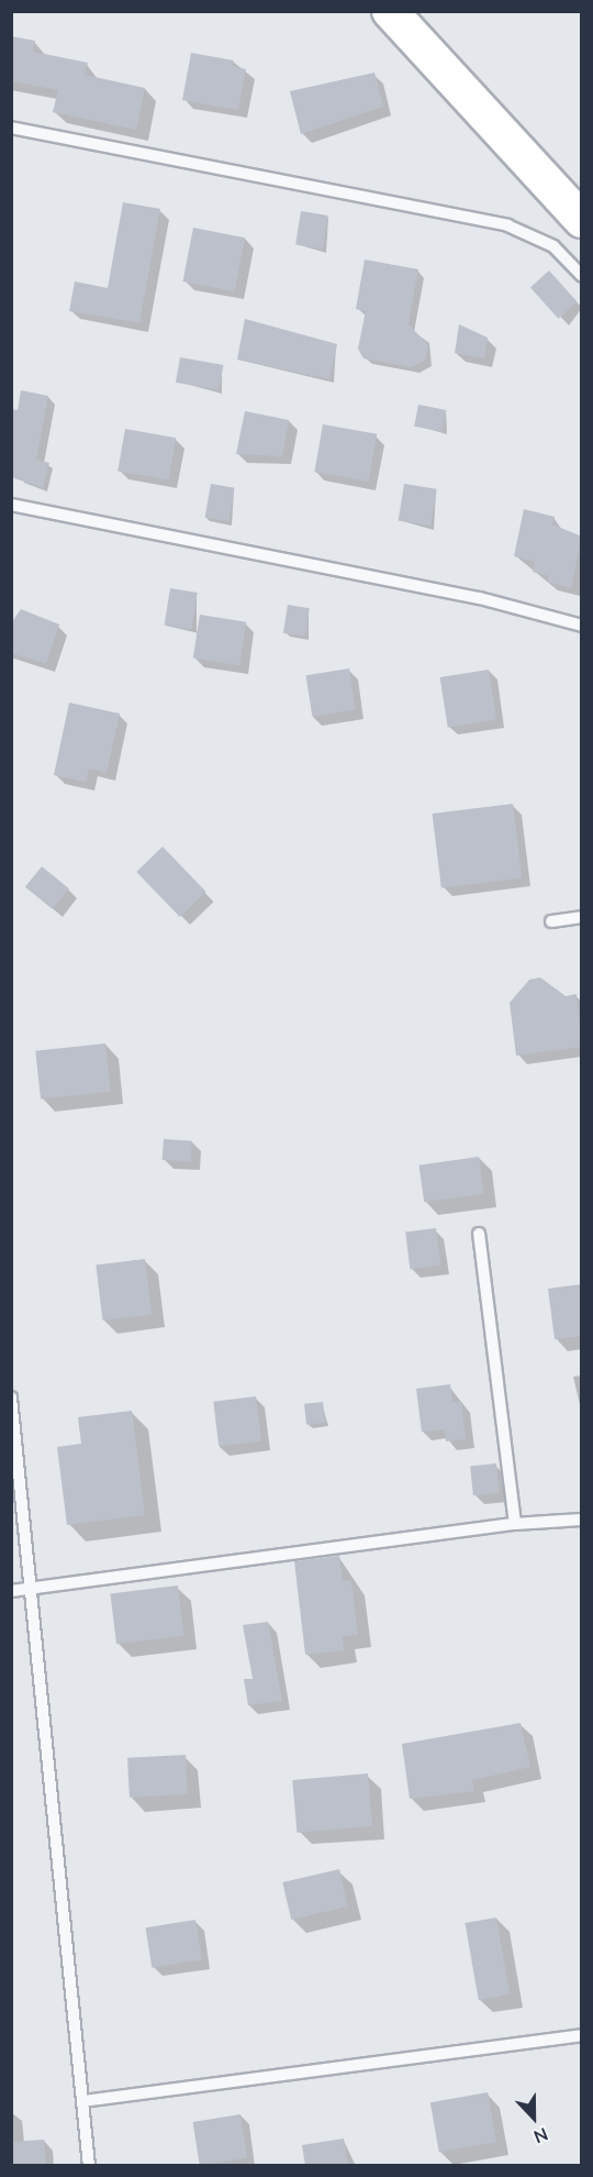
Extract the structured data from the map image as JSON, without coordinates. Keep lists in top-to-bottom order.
{
  "north": "bottom"
}
